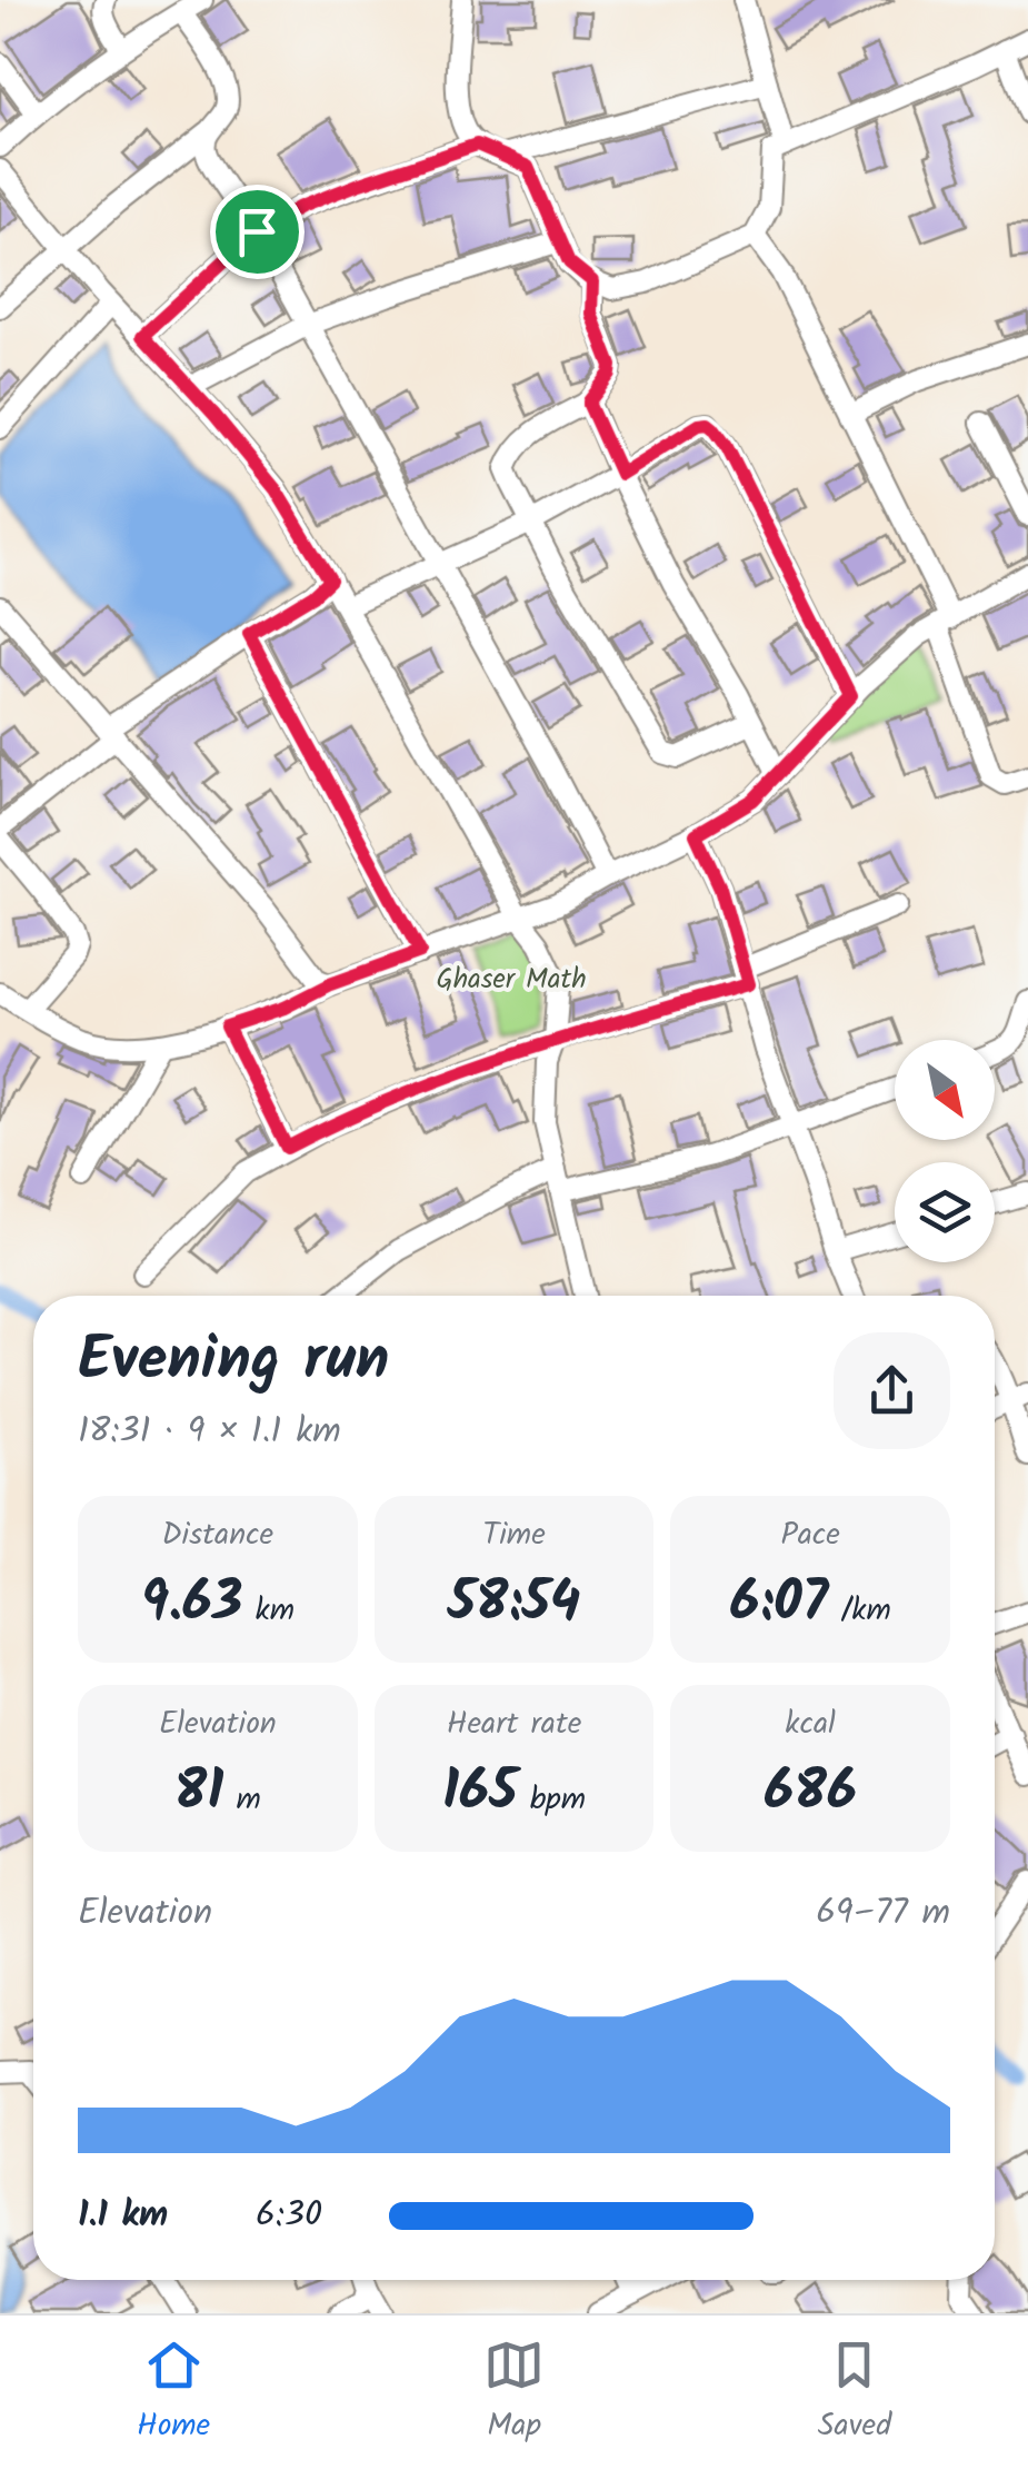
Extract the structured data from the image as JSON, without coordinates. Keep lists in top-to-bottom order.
{
  "parks": ["Ghaser Math"],
  "north": "bottom right",
  "page": {
    "heading": ["Evening run", "18:31 · 9 × 1.1 km"],
    "stats": [
      ["Distance", "9.63 km"],
      ["Time", "58:54"],
      ["Pace", "6:07 /km"],
      ["Elevation", "81 m"],
      ["Heart rate", "165 bpm"],
      ["kcal", "686"]
    ],
    "chart": ["Elevation", "69–77 m"],
    "list": [
      {
        "name": "1.1 km",
        "note": "6:30"
      }
    ],
    "tabs": ["Home", "Map", "Saved"]
  }
}
